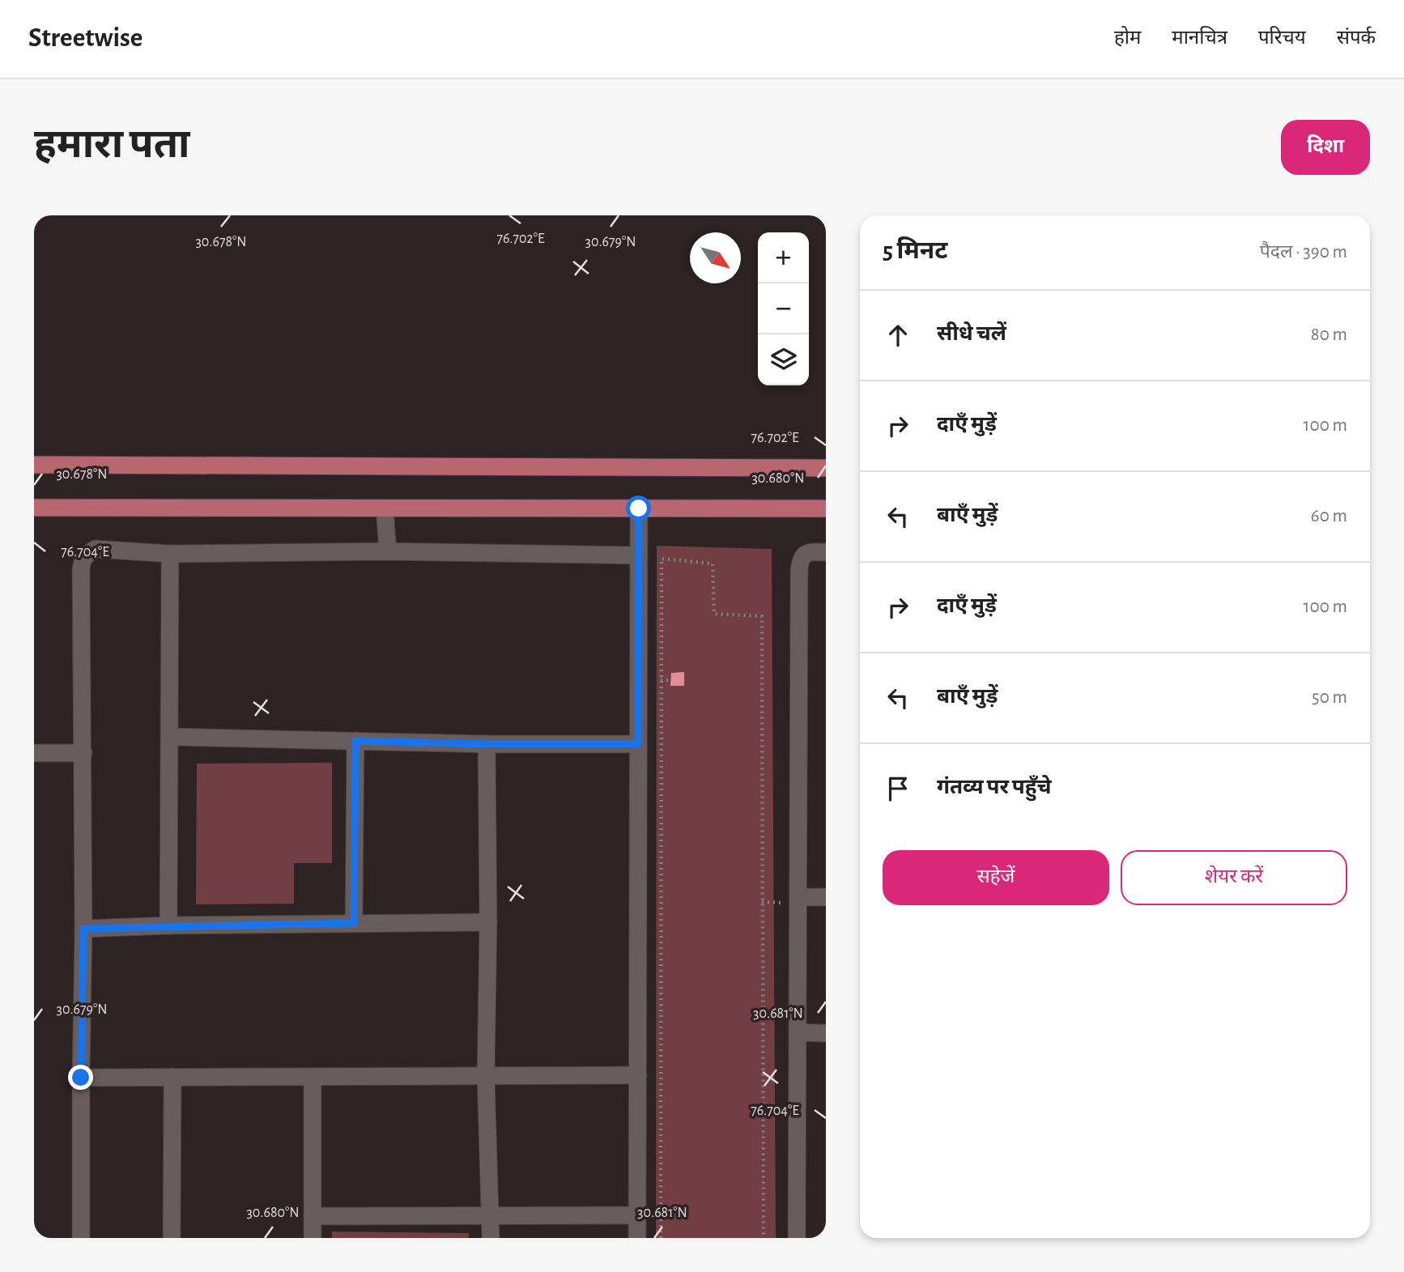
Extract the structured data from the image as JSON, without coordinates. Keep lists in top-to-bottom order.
{
  "north": "bottom right",
  "page": {
    "header": "Streetwise",
    "nav": [
      "होम",
      "मानचित्र",
      "परिचय",
      "संपर्क"
    ],
    "buttons": [
      "दिशा",
      ["सहेजें", "शेयर करें"]
    ],
    "title": "हमारा पता",
    "heading": ["5 मिनट", "पैदल · 390 m"],
    "map_buttons": ["+", "−"],
    "list": [
      ["सीधे चलें", "80 m"],
      ["दाएँ मुड़ें", "100 m"],
      ["बाएँ मुड़ें", "60 m"],
      ["दाएँ मुड़ें", "100 m"],
      ["बाएँ मुड़ें", "50 m"],
      "गंतव्य पर पहुँचे"
    ]
  },
  "coordinates": [
    "76.702°E",
    "30.678°N",
    "30.679°N",
    "30.680°N",
    "76.704°E",
    "30.681°N"
  ]
}
